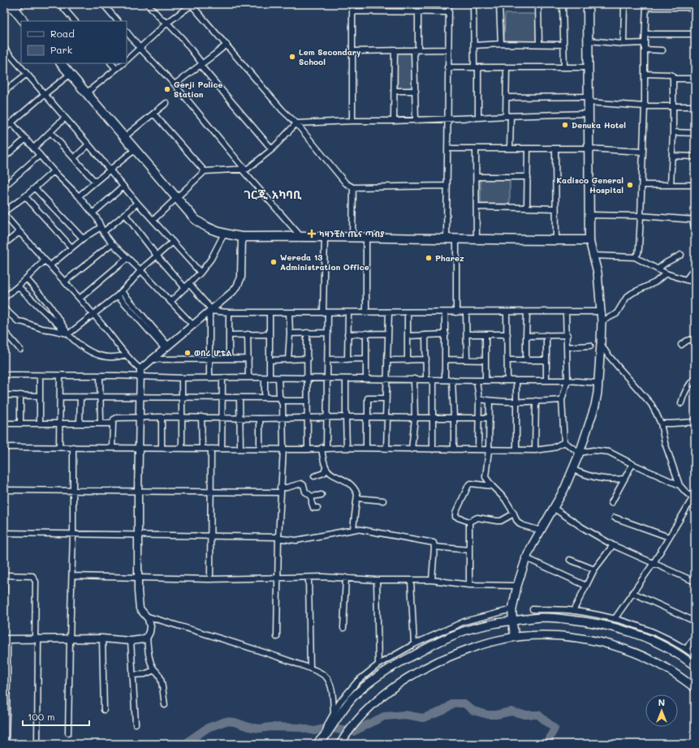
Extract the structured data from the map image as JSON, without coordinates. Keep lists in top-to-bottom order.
{
  "districts": ["ገርጂ አካባቢ"],
  "places": {
    "other": [
      "Lem Secondary School",
      "Gerji Police Station",
      "Denuka Hotel",
      "Kadisco General Hospital",
      "Pharez",
      "Wereda 13 Administration Office",
      "ወበሪ ሆቴል"
    ],
    "health": ["ካዛንቺስ ጤና ጣብያ"]
  },
  "legend": ["Road", "Park"],
  "scale_bar": "100 m",
  "north": "top"
}
